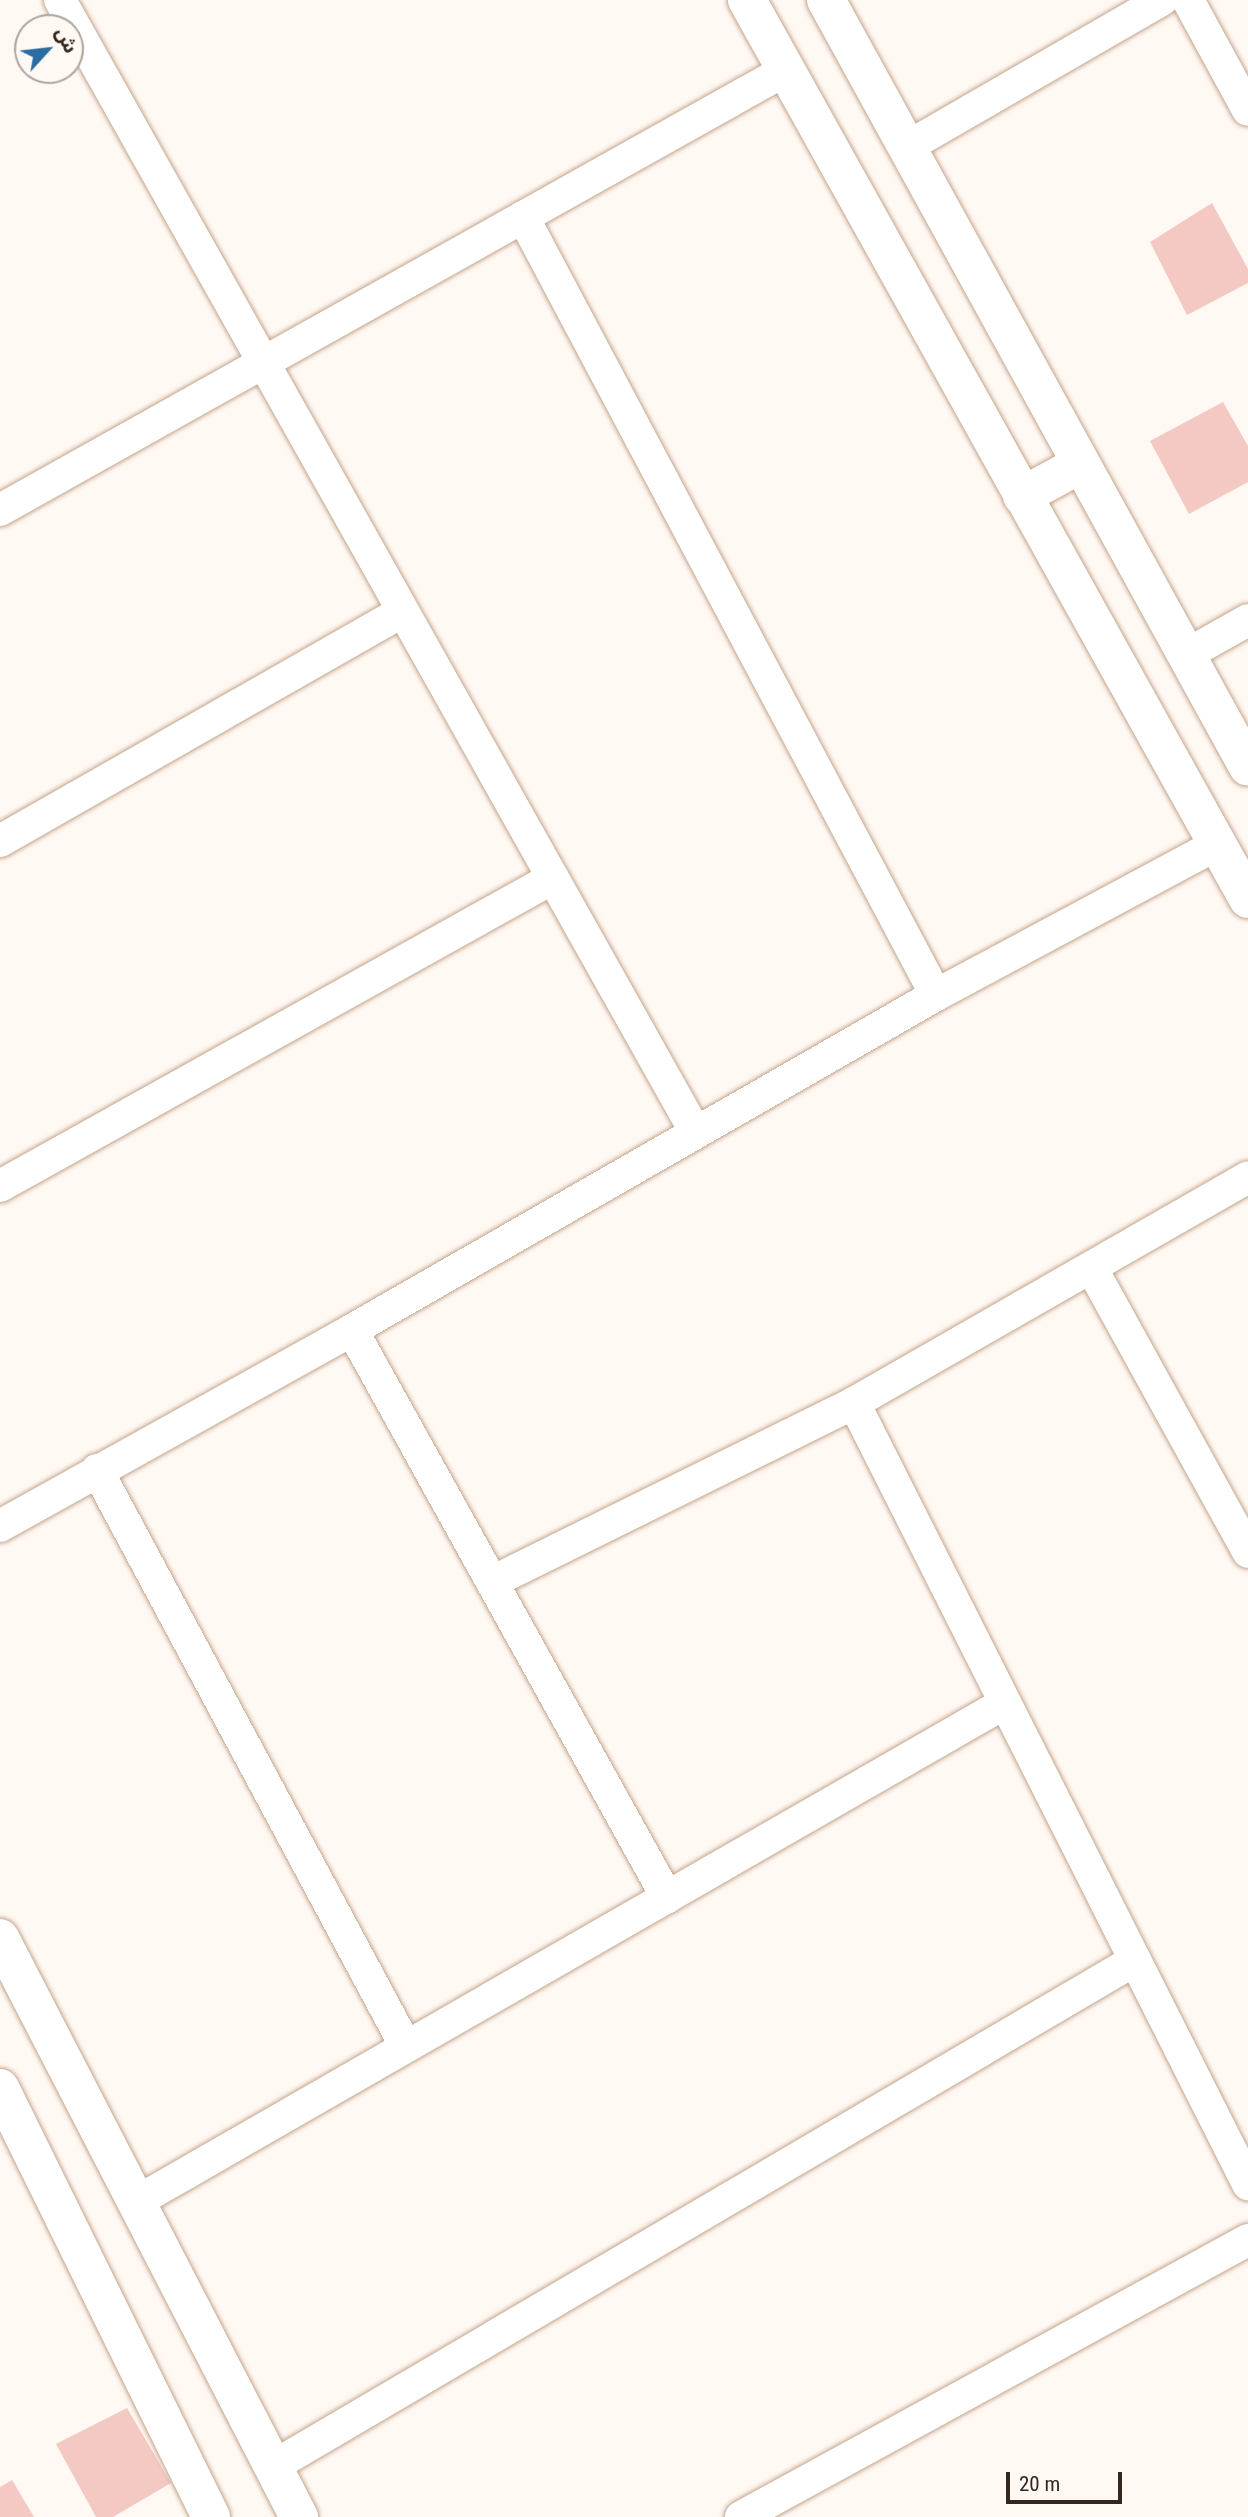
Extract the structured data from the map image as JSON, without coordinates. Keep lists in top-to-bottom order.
{
  "scale_bar": "20 m",
  "north": "top right"
}
